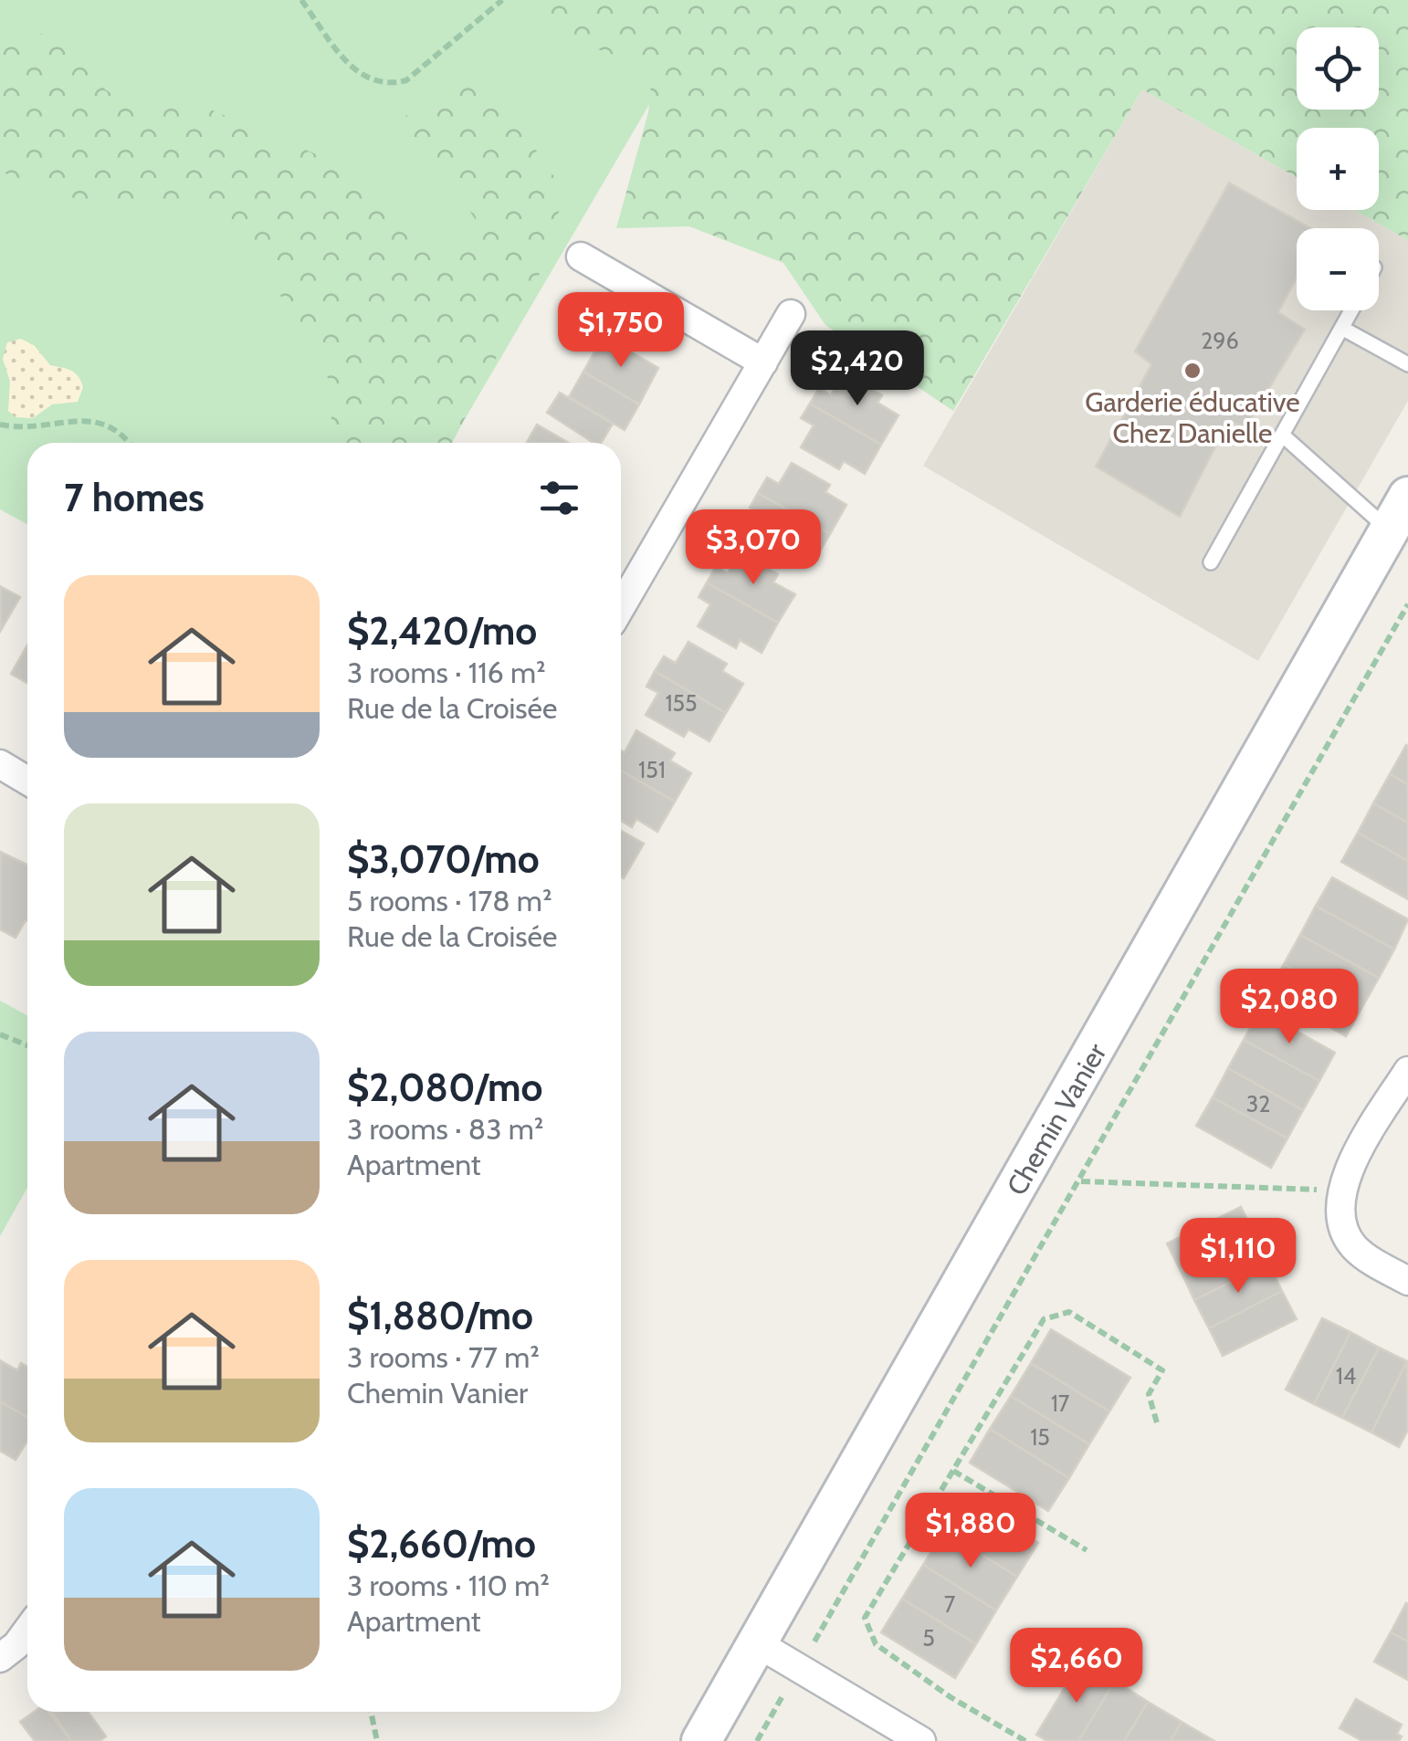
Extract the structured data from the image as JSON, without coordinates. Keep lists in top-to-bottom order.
{
  "streets": {
    "main road": ["Chemin Vanier"]
  },
  "places": ["Garderie éducative Chez Danielle"],
  "house_numbers": [
    "296",
    "155",
    "151",
    "32",
    "14",
    "17",
    "15",
    "7",
    "5"
  ],
  "page": {
    "map_buttons": ["+", "−"],
    "price": [
      "$1,750",
      "$2,420",
      "$3,070",
      "$2,080",
      "$1,110",
      "$1,880",
      "$2,660"
    ],
    "heading": "7 homes",
    "list": [
      {
        "name": "$2,420/mo",
        "note": "3 rooms · 116 m² · Rue de la Croisée"
      },
      {
        "name": "$3,070/mo",
        "note": "5 rooms · 178 m² · Rue de la Croisée"
      },
      {
        "name": "$2,080/mo",
        "note": "3 rooms · 83 m² · Apartment"
      },
      {
        "name": "$1,880/mo",
        "note": "3 rooms · 77 m² · Chemin Vanier"
      },
      {
        "name": "$2,660/mo",
        "note": "3 rooms · 110 m² · Apartment"
      }
    ]
  }
}
